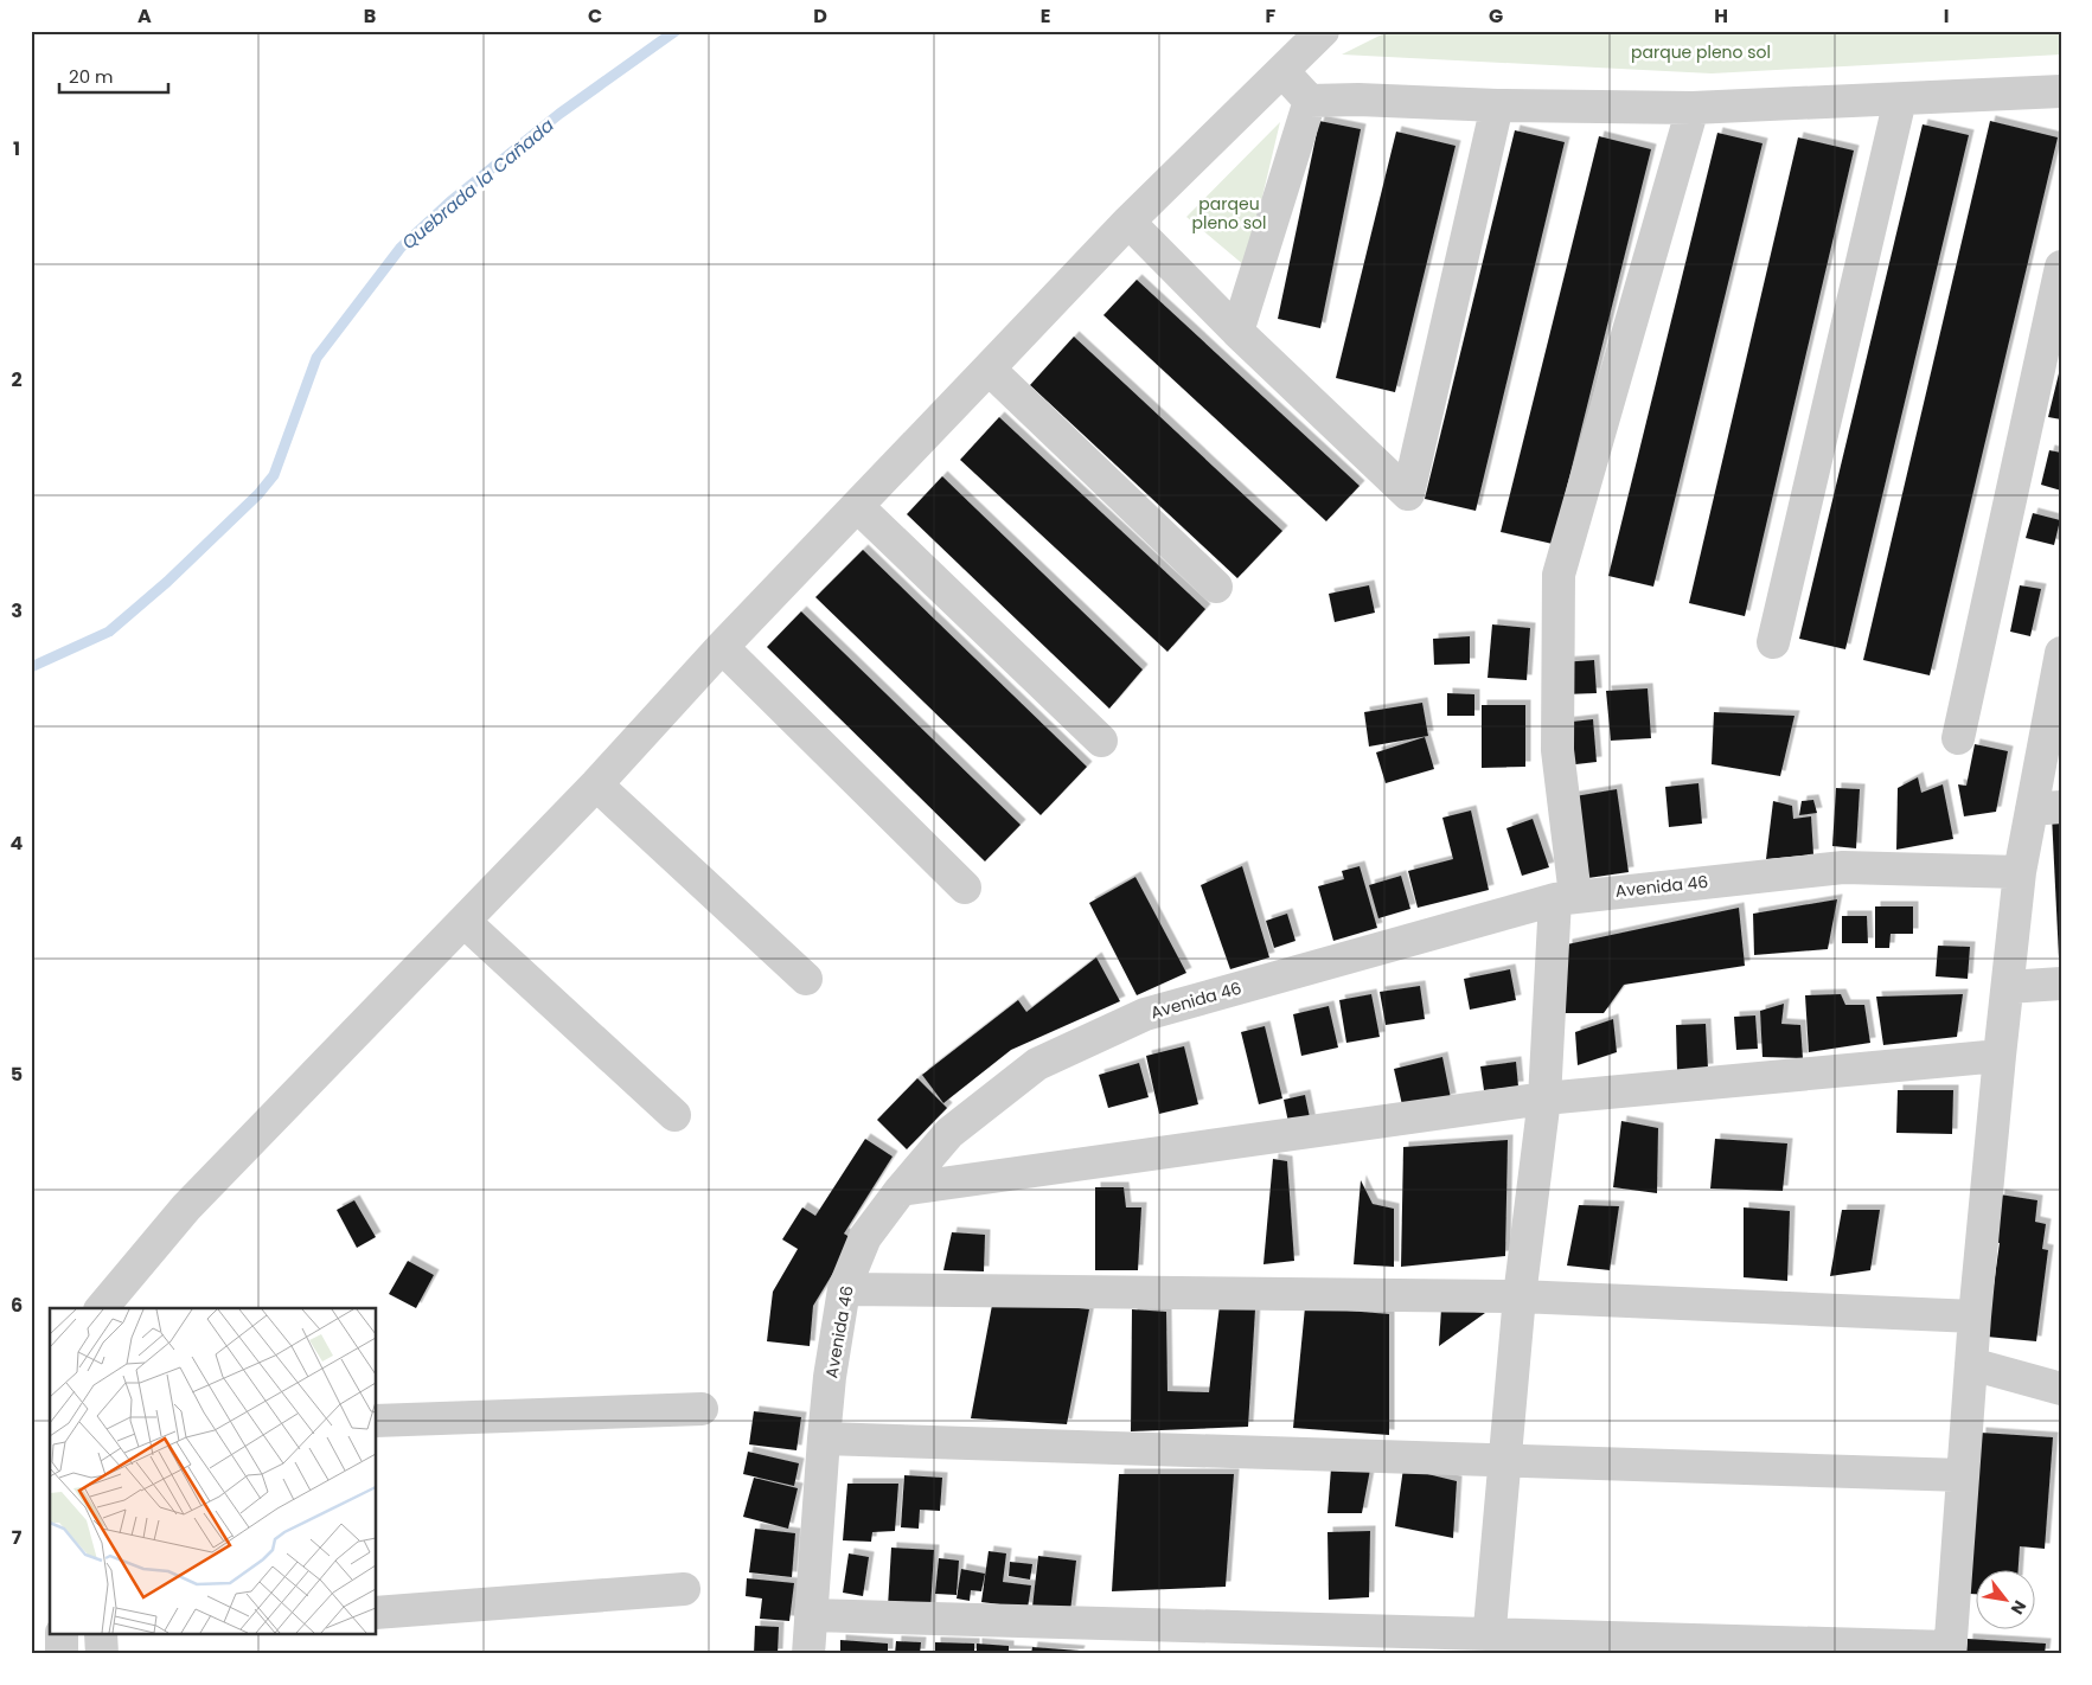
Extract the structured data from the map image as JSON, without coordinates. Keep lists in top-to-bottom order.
{
  "streets": {
    "street": ["Avenida 46"]
  },
  "water": ["Quebrada la Cañada"],
  "parks": ["parque pleno sol", "parqeu pleno sol"],
  "scale_bar": "20 m",
  "north": "bottom right",
  "grid": {
    "columns": [
      "A",
      "B",
      "C",
      "D",
      "E",
      "F",
      "G",
      "H",
      "I"
    ],
    "rows": [
      "1",
      "2",
      "3",
      "4",
      "5",
      "6",
      "7"
    ]
  }
}
